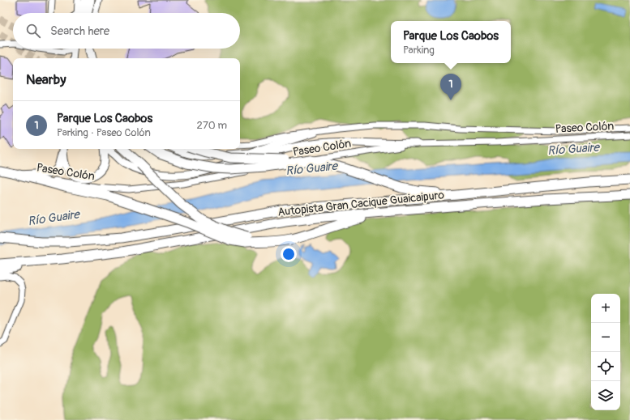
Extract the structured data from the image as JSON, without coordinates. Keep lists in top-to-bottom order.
{
  "streets": {
    "highway": ["Autopista Gran Cacique Guaicaipuro"],
    "street": ["Paseo Colón"]
  },
  "water": ["Río Guaire"],
  "page": {
    "search": "Search here",
    "popup": ["Parque Los Caobos", "Parking"],
    "heading": "Nearby",
    "pins": "1",
    "list": [
      {
        "mark": "1",
        "name": "Parque Los Caobos",
        "note": "Parking · Paseo Colón",
        "value": "270 m"
      }
    ],
    "map_buttons": ["+", "−"]
  }
}
